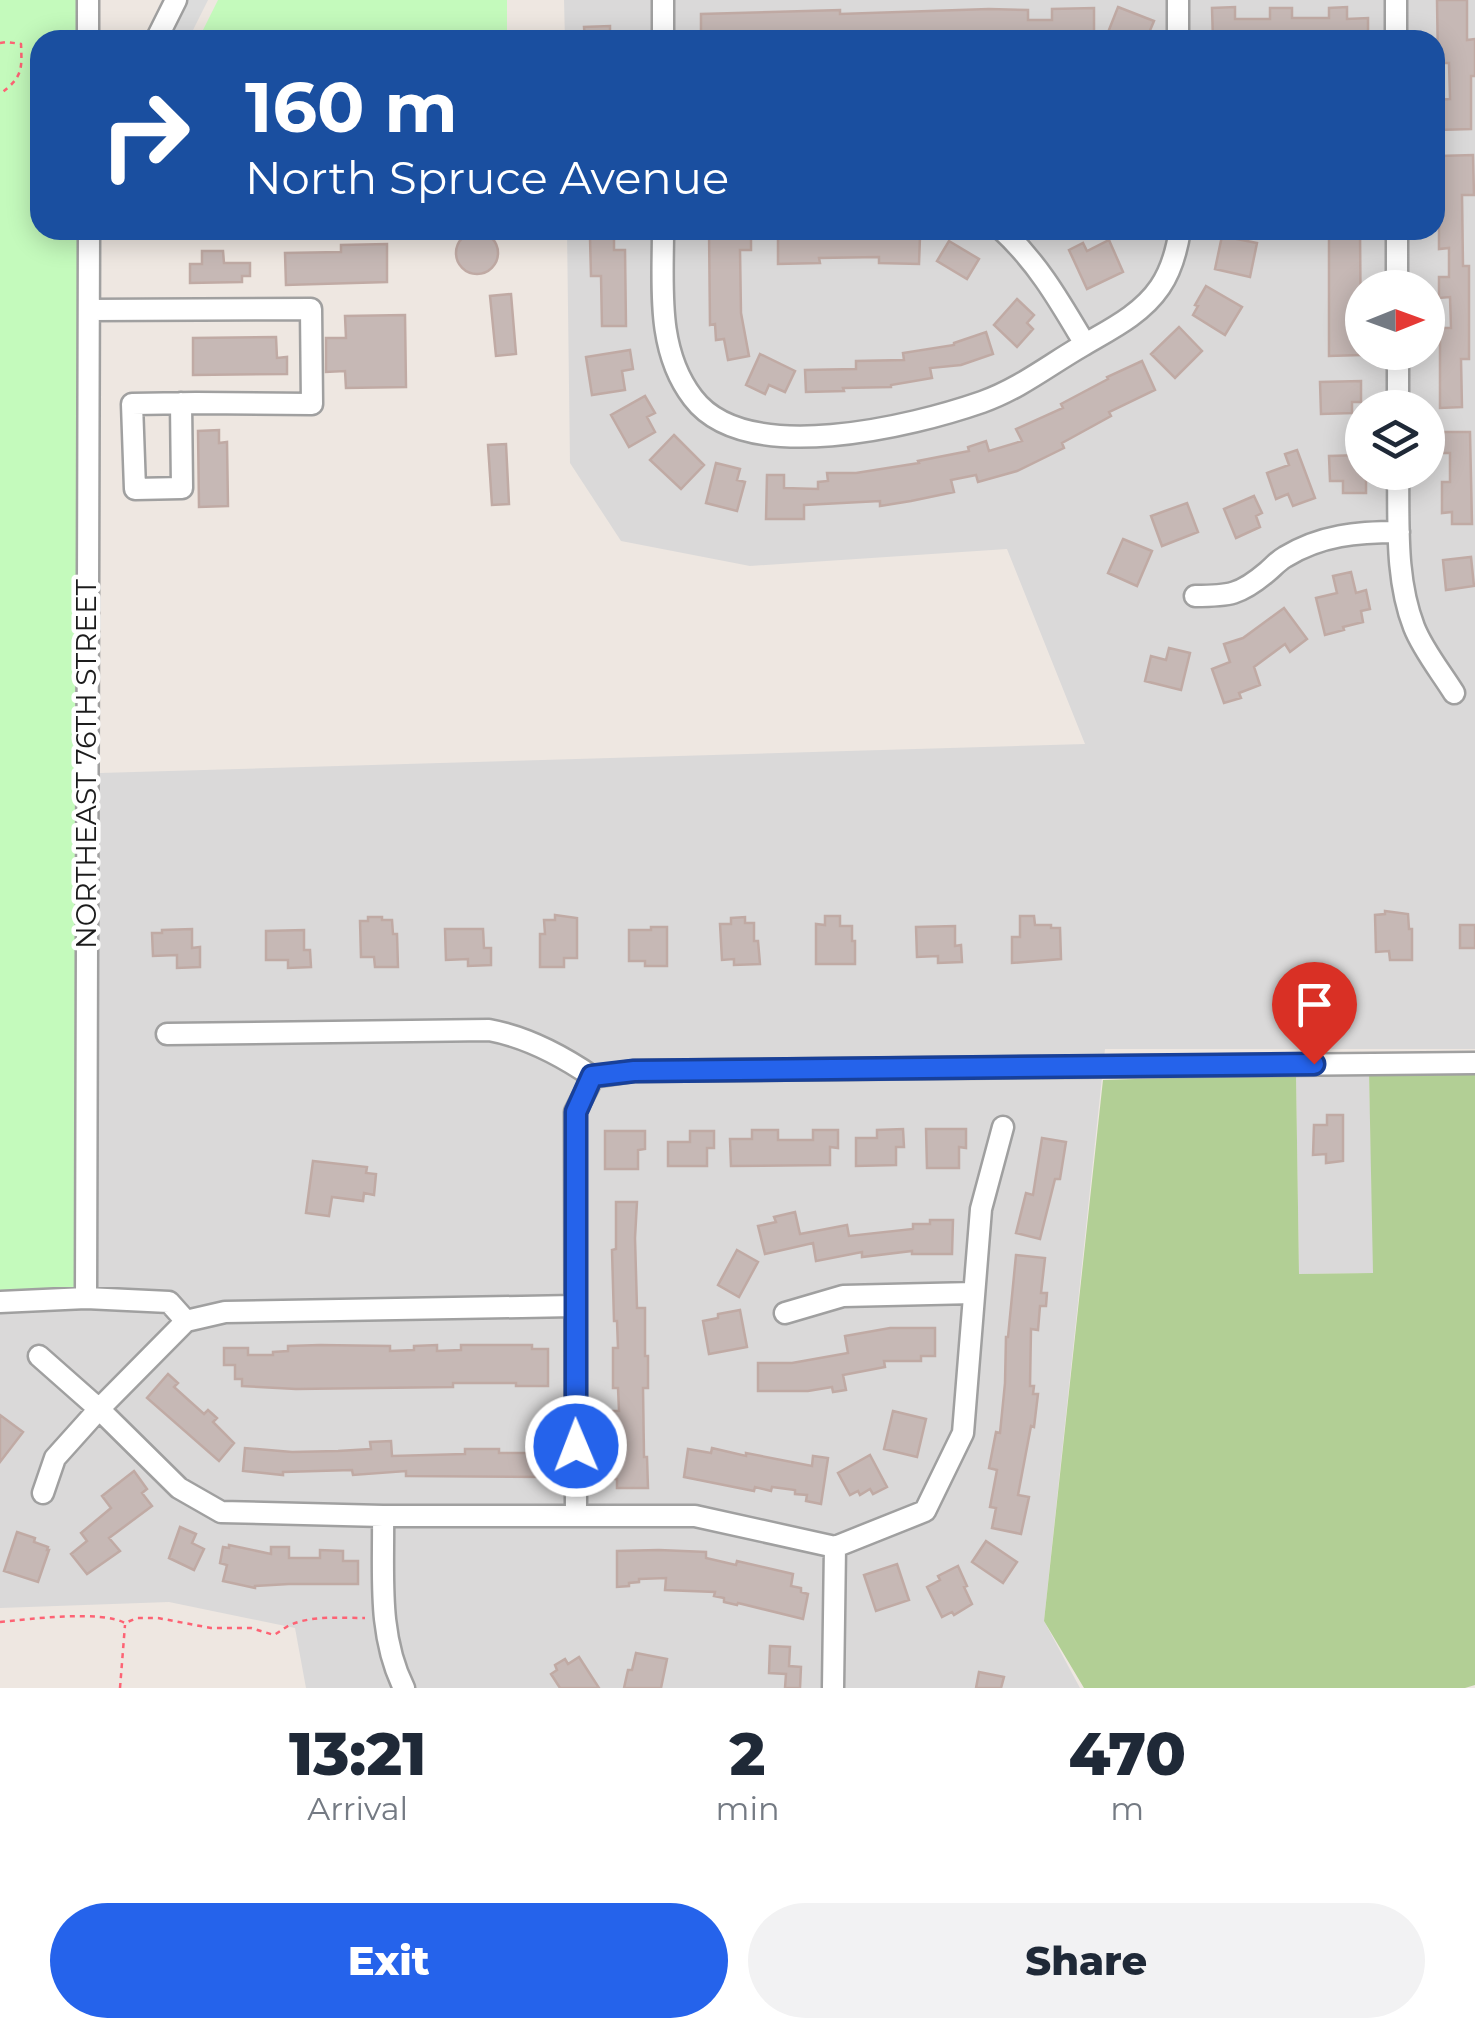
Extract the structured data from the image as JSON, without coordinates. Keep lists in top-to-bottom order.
{
  "streets": {
    "street": ["NORTHEAST 76TH STREET"]
  },
  "north": "right",
  "page": {
    "turn": ["160 m", "North Spruce Avenue"],
    "eta": [
      "13:21",
      "Arrival",
      "2",
      "min",
      "470",
      "m"
    ],
    "buttons": ["Exit", "Share"]
  }
}
